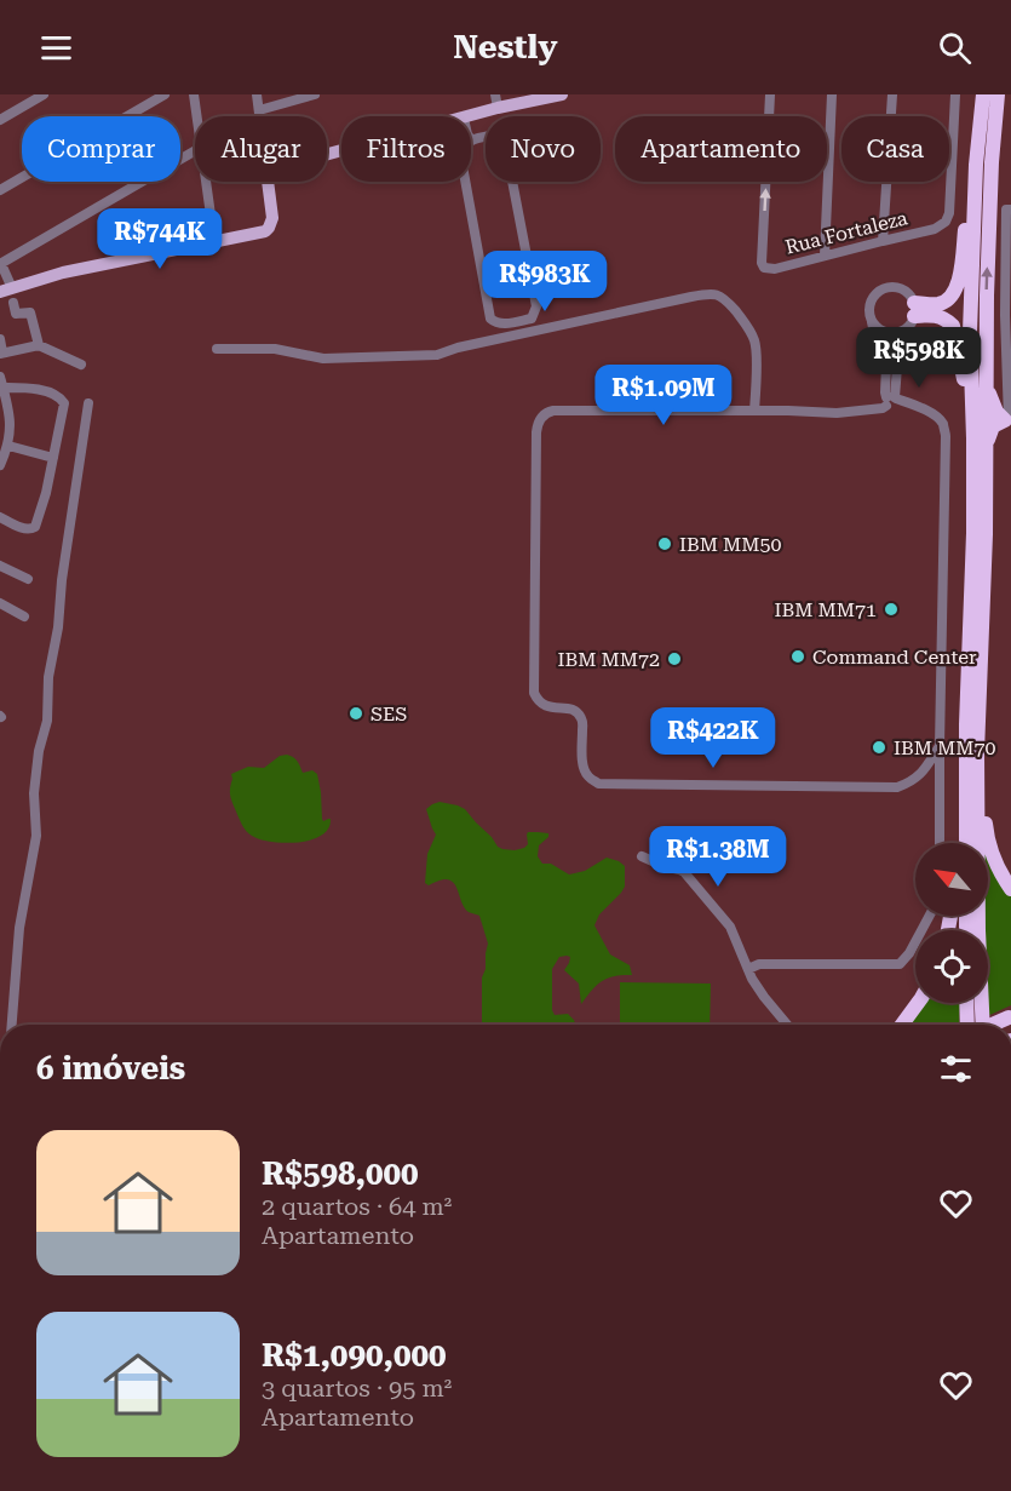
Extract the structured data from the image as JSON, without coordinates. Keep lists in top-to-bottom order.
{
  "streets": {
    "street": ["Rua Fortaleza"]
  },
  "places": [
    "IBM MM50",
    "IBM MM71",
    "Command Center",
    "IBM MM72",
    "SES",
    "IBM MM70"
  ],
  "north": "top left",
  "page": {
    "header": "Nestly",
    "chip": [
      "Comprar",
      "Alugar",
      "Filtros",
      "Novo",
      "Apartamento",
      "Casa"
    ],
    "price": [
      "R$744K",
      "R$983K",
      "R$598K",
      "R$1.09M",
      "R$422K",
      "R$1.38M"
    ],
    "heading": "6 imóveis",
    "list": [
      {
        "name": "R$598,000",
        "note": "2 quartos · 64 m² · Apartamento"
      },
      {
        "name": "R$1,090,000",
        "note": "3 quartos · 95 m² · Apartamento"
      }
    ]
  }
}
